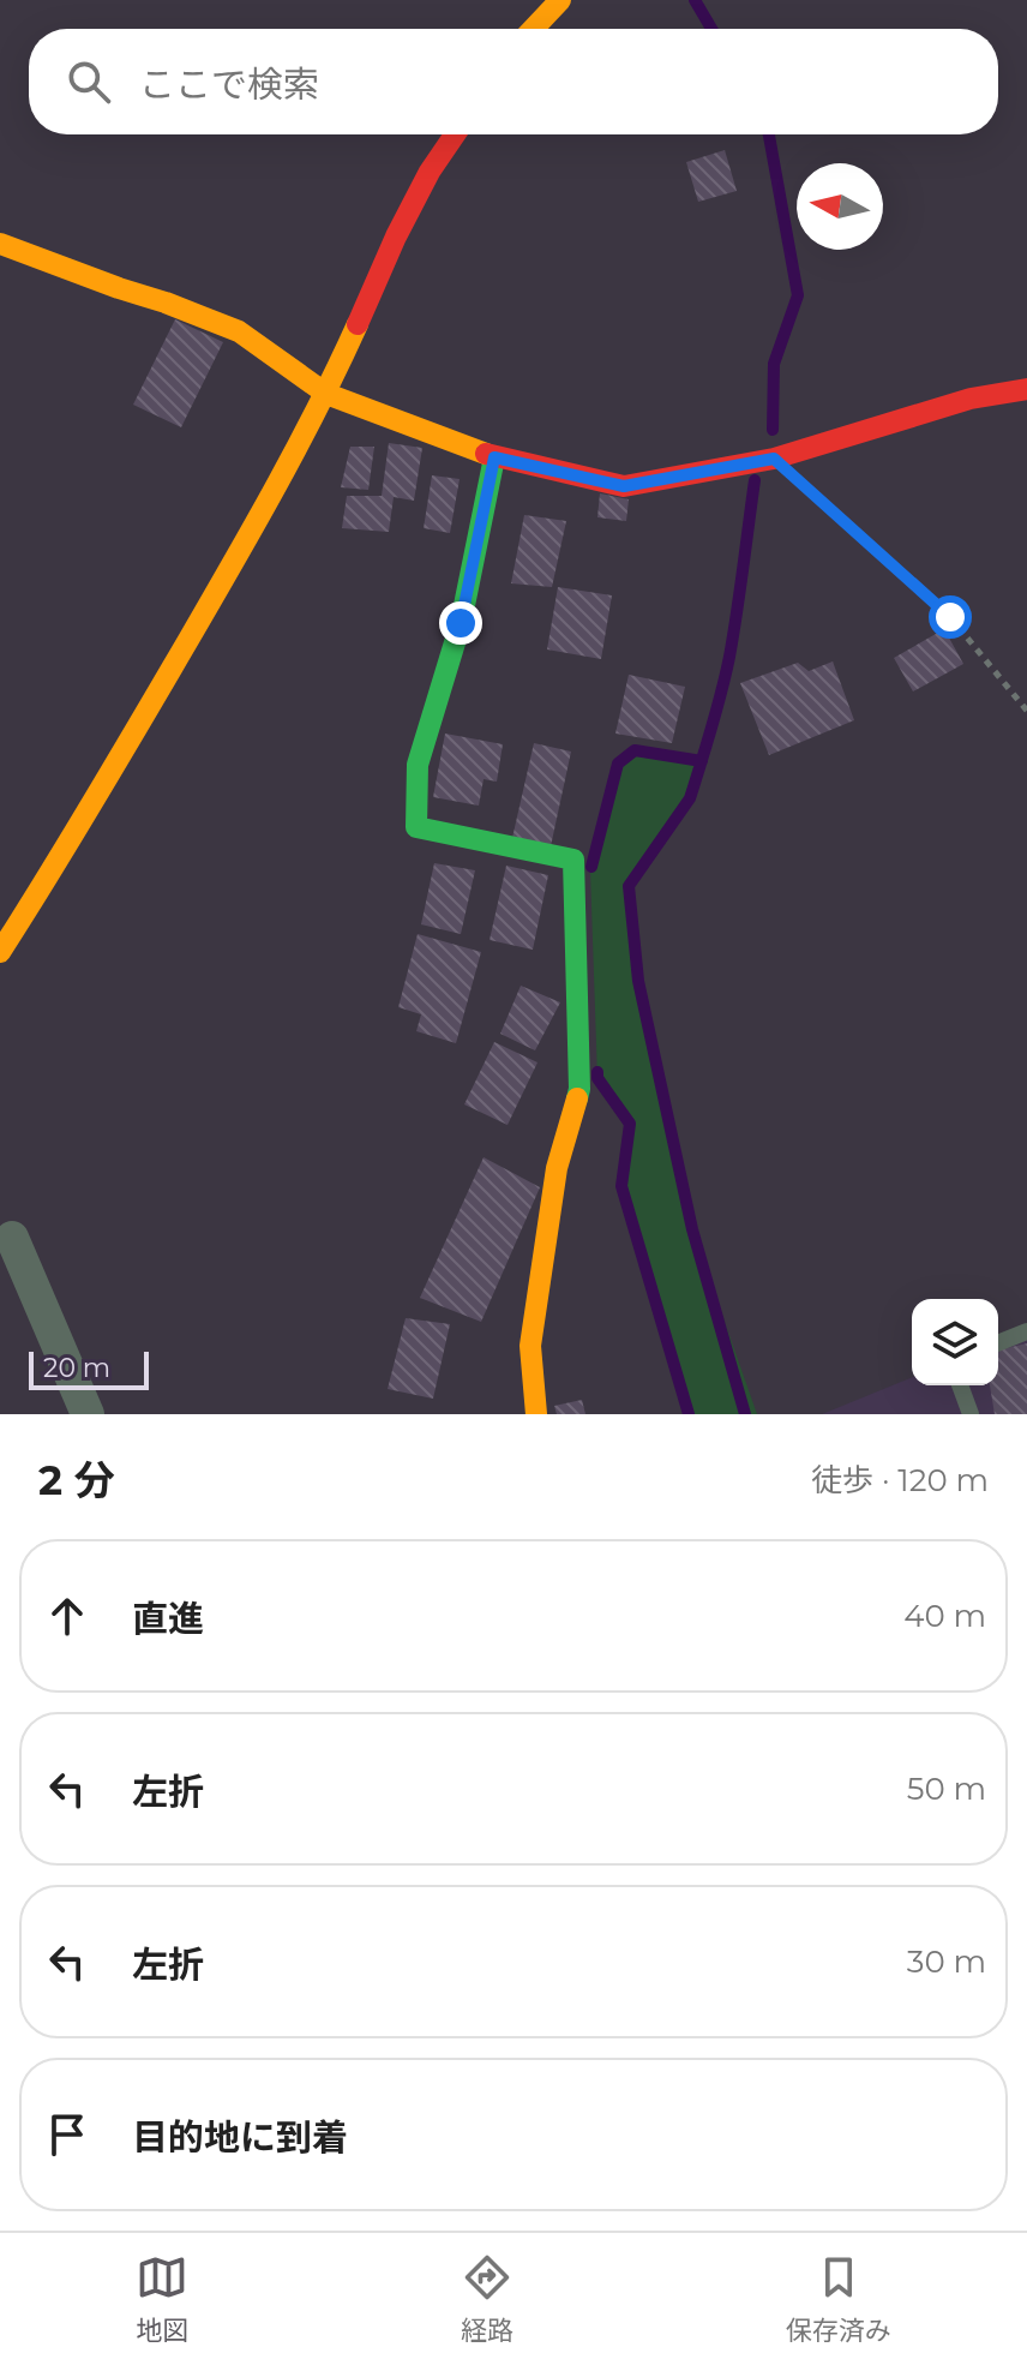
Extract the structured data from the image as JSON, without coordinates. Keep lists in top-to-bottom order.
{
  "scale_bar": "20 m",
  "north": "left",
  "page": {
    "search": "ここで検索",
    "scale": "20 m",
    "heading": ["2 分", "徒歩 · 120 m"],
    "list": [
      ["直進", "40 m"],
      ["左折", "50 m"],
      ["左折", "30 m"],
      "目的地に到着"
    ],
    "nav": ["地図", "経路", "保存済み"]
  }
}
